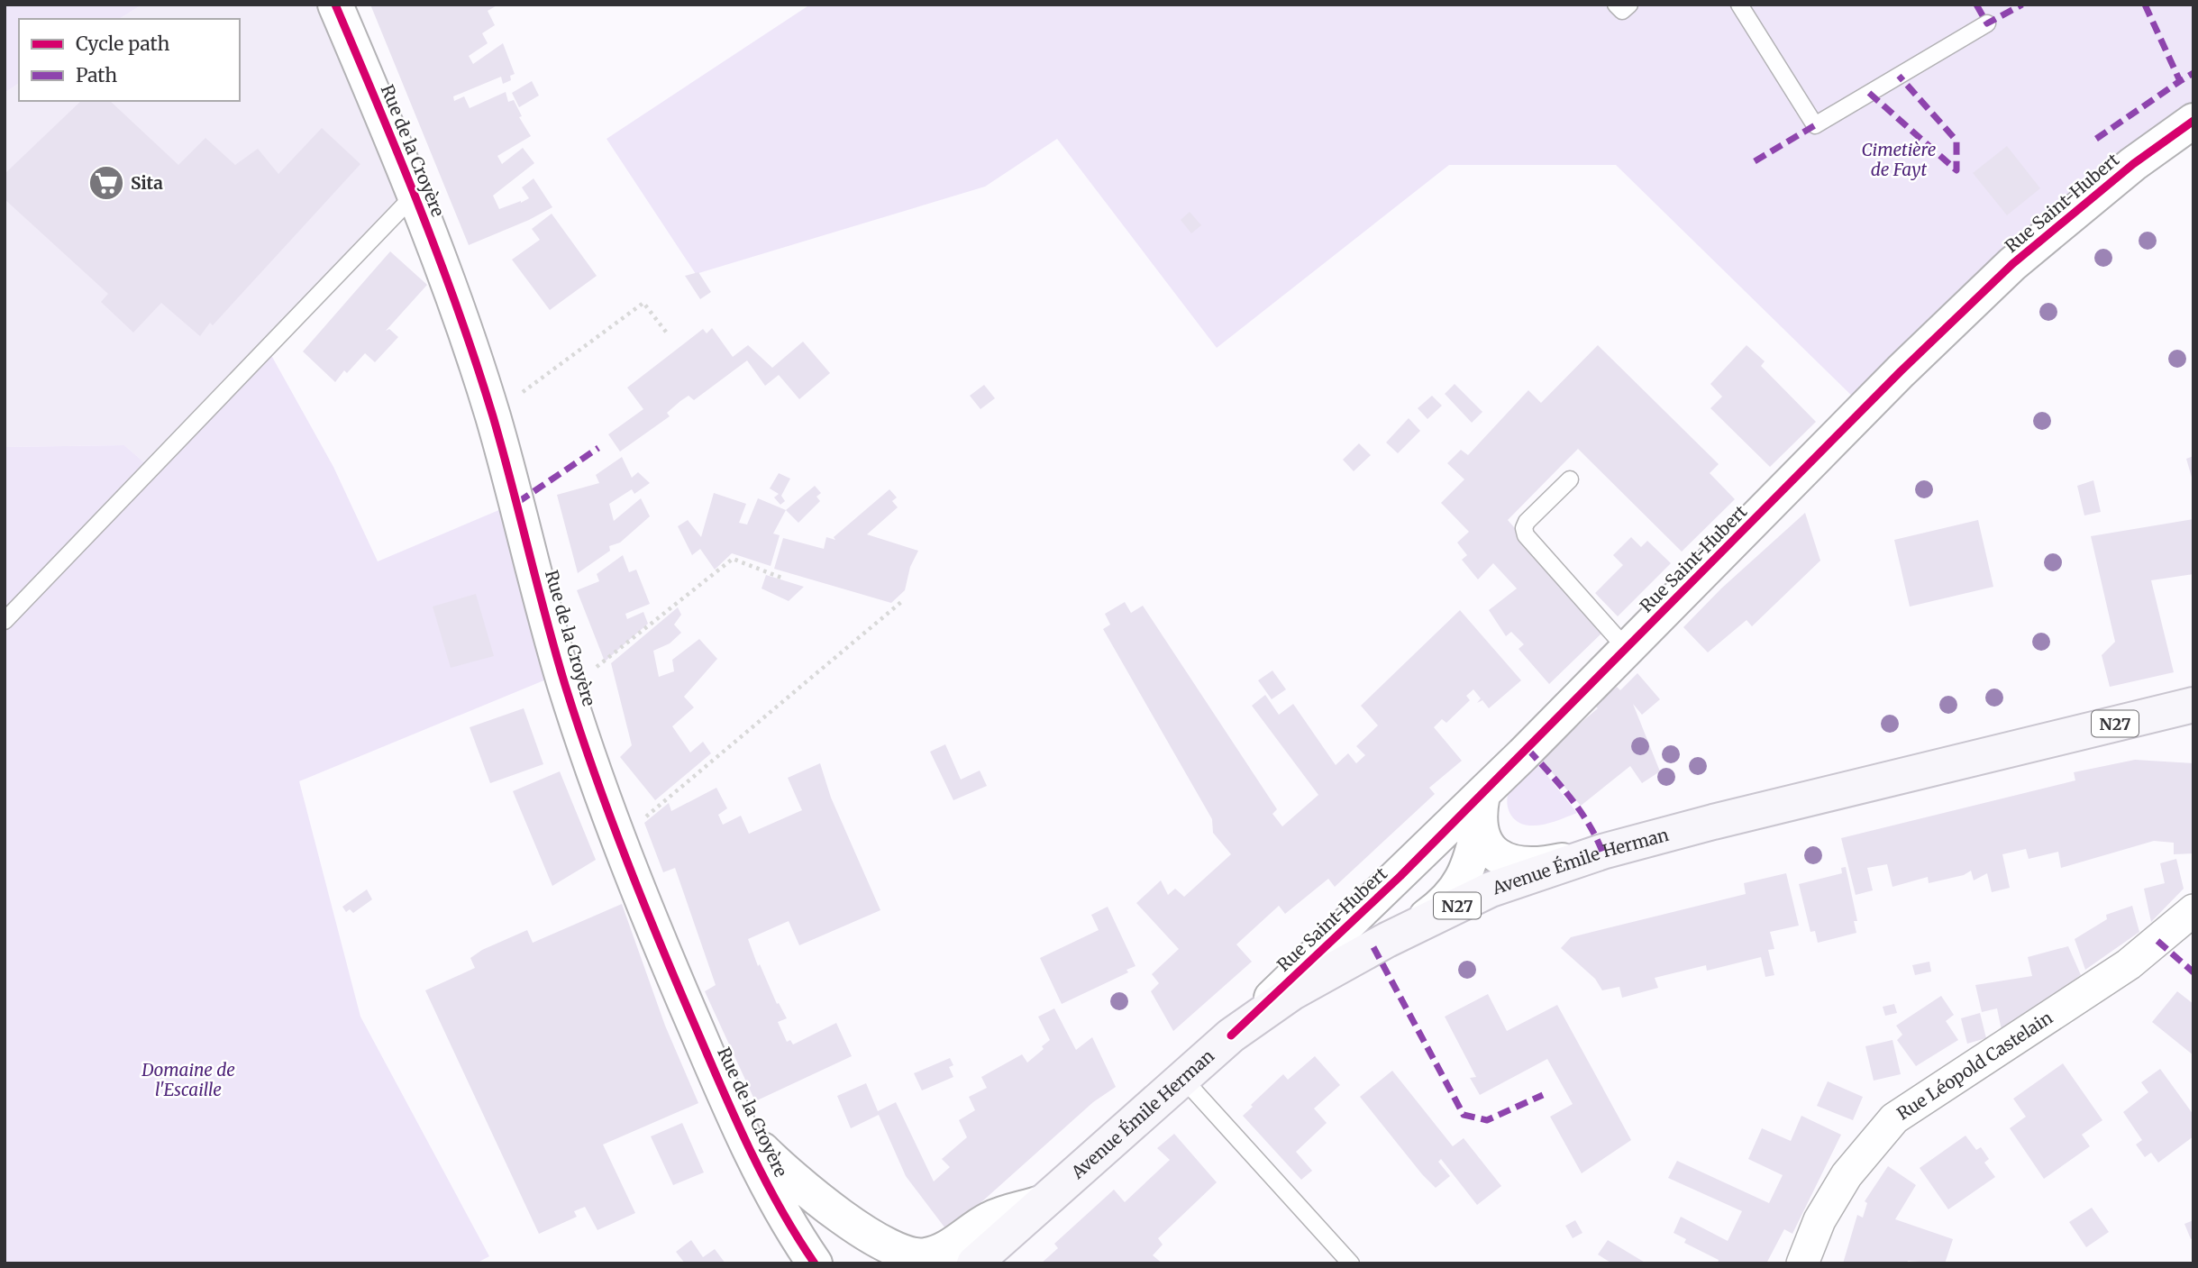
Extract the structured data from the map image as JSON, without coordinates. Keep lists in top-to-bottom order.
{
  "streets": {
    "main road": ["N27", "Avenue Émile Herman"],
    "street": ["Rue de la Croyère", "Rue Saint-Hubert", "Rue Léopold Castelain"]
  },
  "crossings": [
    ["Rue de la Croyère", "Avenue Émile Herman"],
    ["Rue Saint-Hubert", "Avenue Émile Herman"]
  ],
  "parks": ["Cimetière de Fayt", "Domaine de l'Escaille"],
  "places": {
    "supermarket": ["Sita"]
  },
  "legend": ["Cycle path", "Path"]
}
